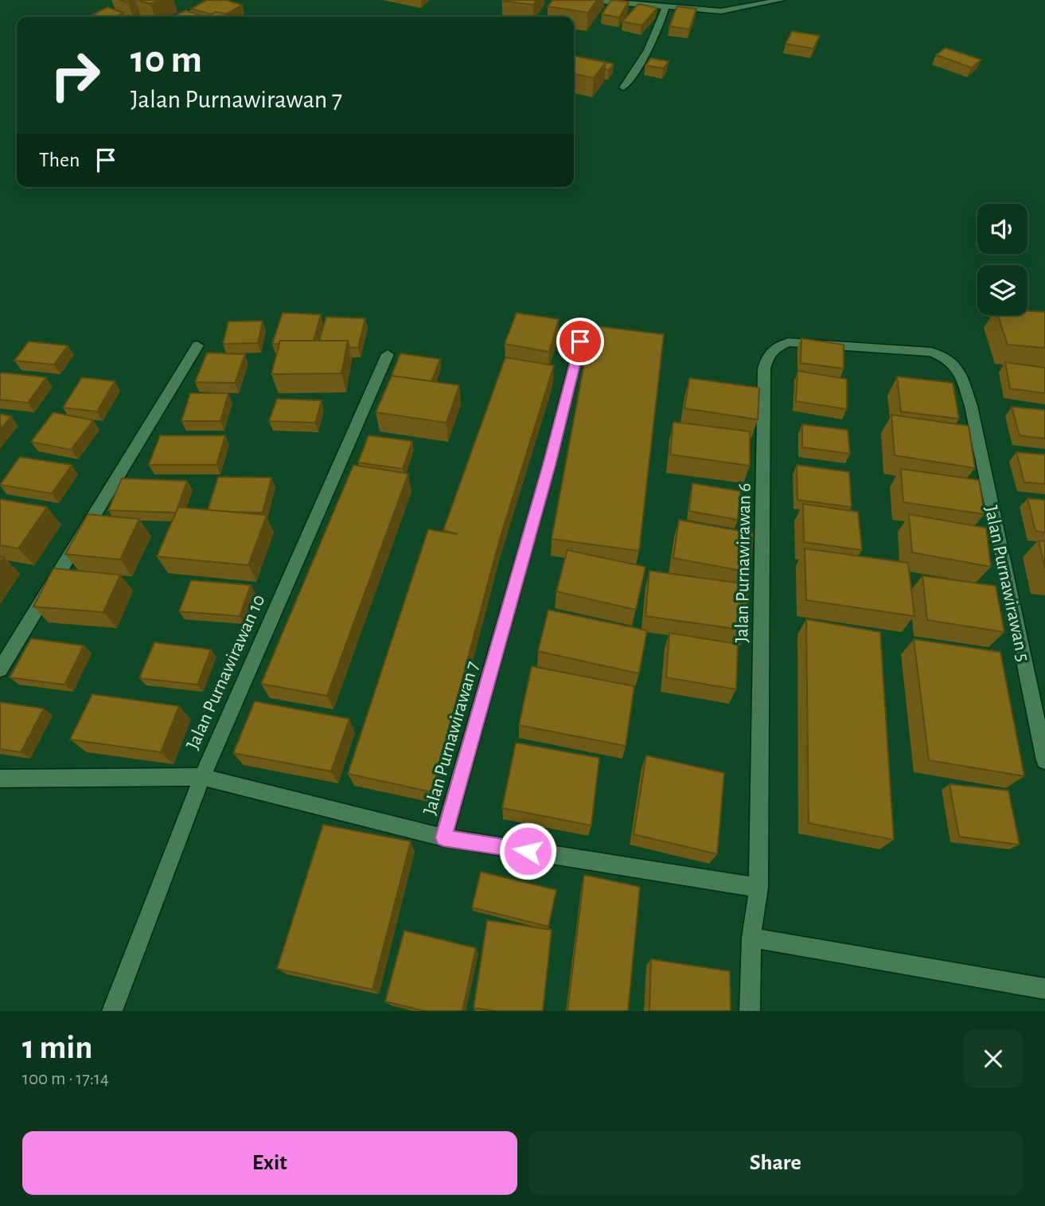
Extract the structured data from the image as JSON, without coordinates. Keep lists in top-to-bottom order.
{
  "streets": {
    "street": [
      "Jalan Purnawirawan 6",
      "Jalan Purnawirawan 5",
      "Jalan Purnawirawan 10",
      "Jalan Purnawirawan 7"
    ]
  },
  "crossings": [
    ["Jalan Purnawirawan 6", "Jalan Purnawirawan 5"],
    ["Jalan Purnawirawan 6", "Jalan Purnawirawan 7"]
  ],
  "page": {
    "turn": ["10 m", "Jalan Purnawirawan 7"],
    "then": "Then",
    "heading": ["1 min", "100 m · 17:14"],
    "buttons": ["Exit", "Share"]
  }
}
